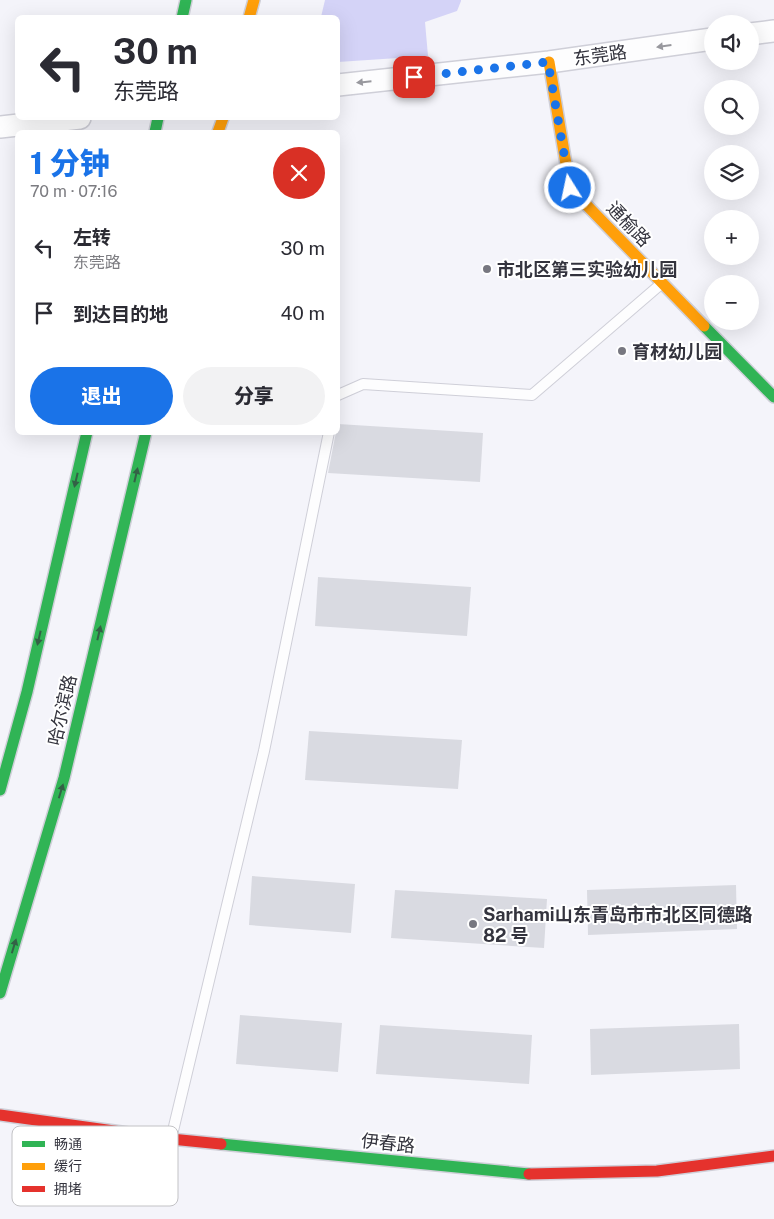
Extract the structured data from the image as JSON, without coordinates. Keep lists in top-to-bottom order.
{
  "streets": {
    "main road": ["通榆路", "哈尔滨路", "伊春路"],
    "street": ["东莞路"]
  },
  "crossings": [
    ["东莞路", "通榆路"]
  ],
  "one_way": ["东莞路"],
  "places": ["市北区第三实验幼儿园", "育材幼儿园", "Sarhami山东青岛市市北区同德路 82 号"],
  "legend": ["畅通", "缓行", "拥堵"],
  "page": {
    "map_buttons": ["+", "−"],
    "turn": ["30 m", "东莞路"],
    "heading": ["1 分钟", "70 m · 07:16"],
    "list": [
      {
        "name": "左转",
        "note": "东莞路",
        "value": "30 m"
      },
      {
        "name": "到达目的地",
        "value": "40 m"
      }
    ],
    "buttons": ["退出", "分享"]
  }
}
